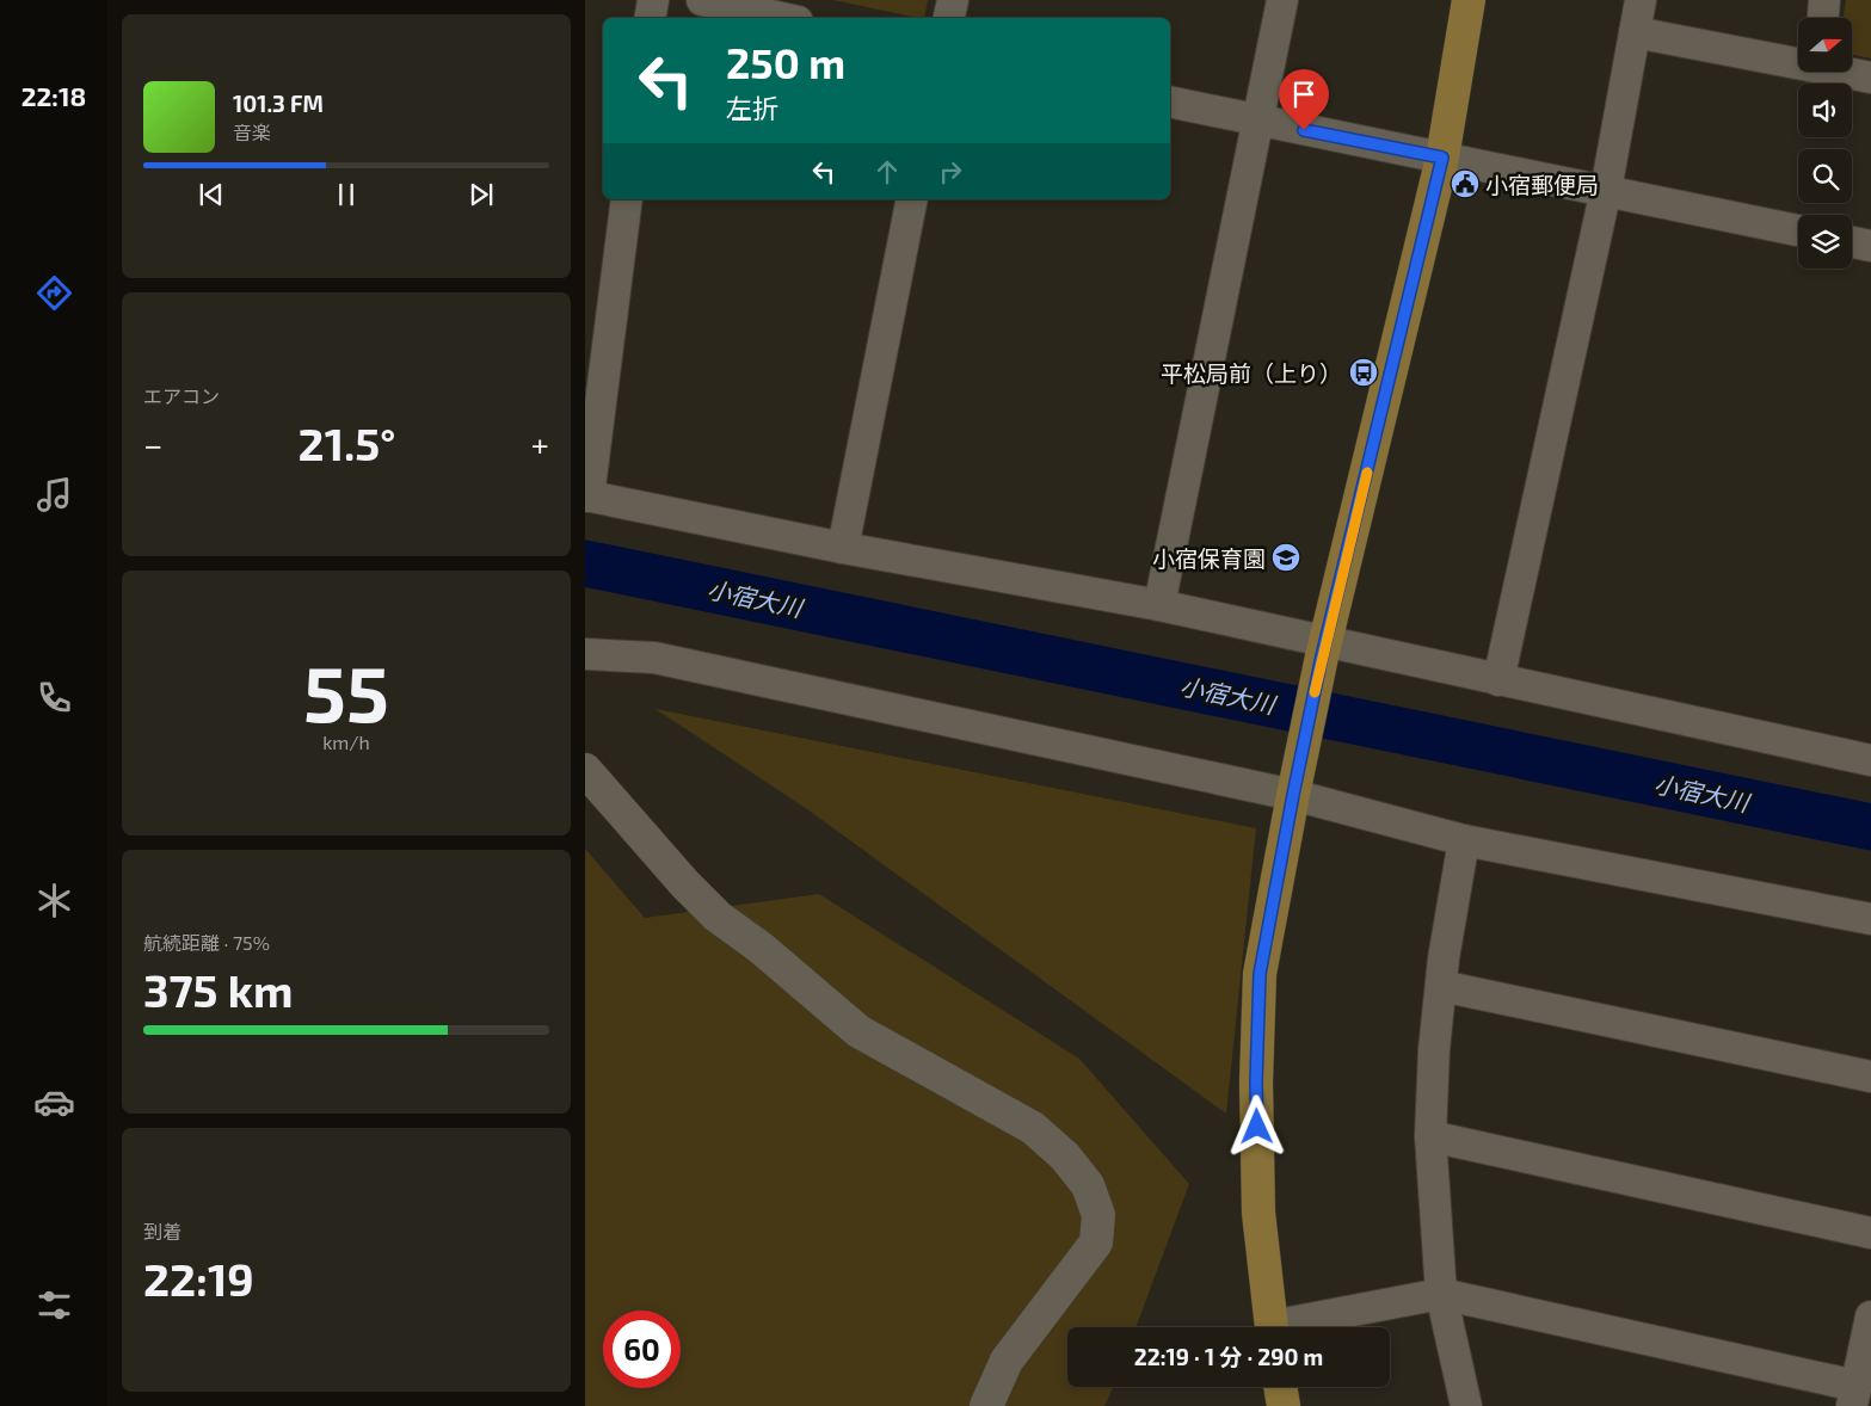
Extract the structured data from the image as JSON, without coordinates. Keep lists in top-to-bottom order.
{
  "water": ["小宿大川"],
  "places": {
    "public building": ["小宿郵便局"],
    "bus stop": ["平松局前（上り）"],
    "school or university": ["小宿保育園"]
  },
  "north": "right",
  "page": {
    "tabs": "22:18",
    "turn": ["250 m", "左折"],
    "song": ["101.3 FM", "音楽"],
    "tile": [
      "エアコン",
      ["55", "km/h"],
      ["航続距離 · 75%", "375 km"],
      ["到着", "22:19"]
    ],
    "heat": ["−", "21.5°", "+"],
    "limit": "60",
    "trip": "22:19 · 1 分 · 290 m"
  }
}
